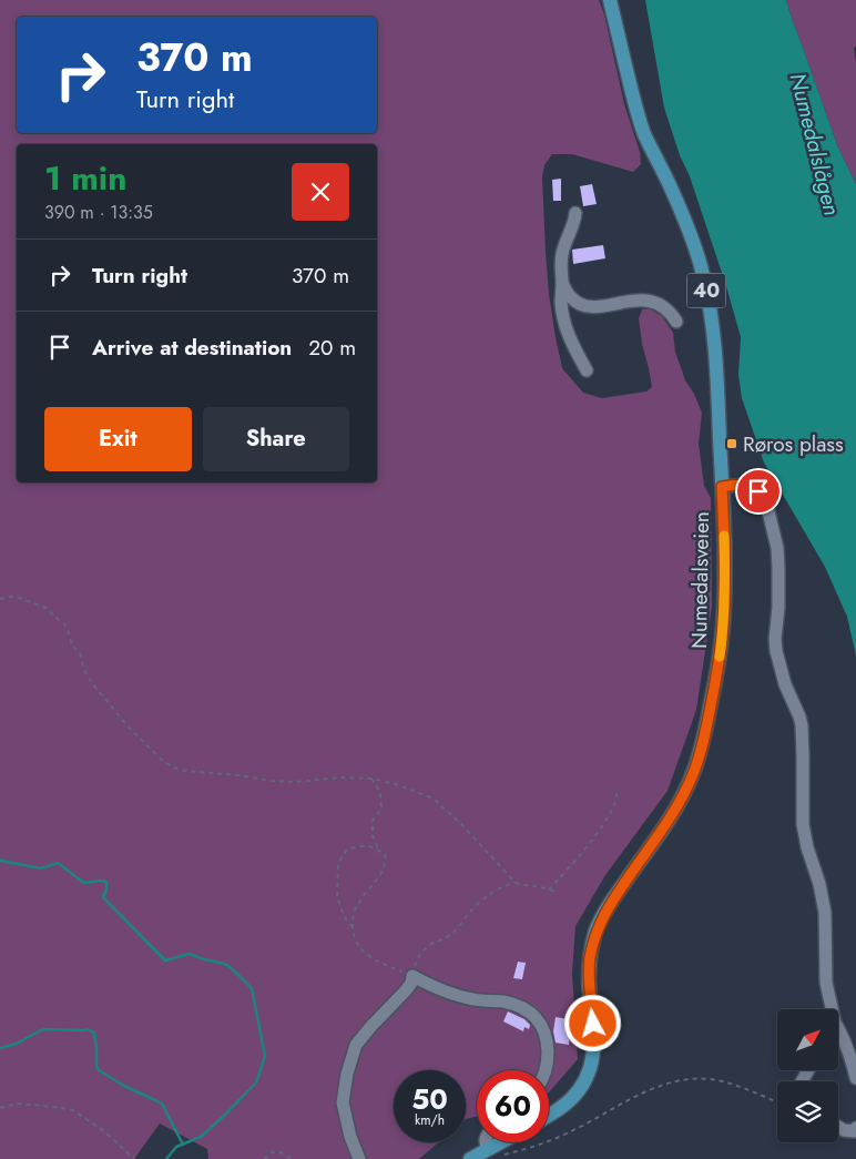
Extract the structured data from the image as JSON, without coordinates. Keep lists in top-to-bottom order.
{
  "streets": {
    "main road": ["40", "Numedalsveien"]
  },
  "water": ["Numedalslågen"],
  "places": {
    "transit": ["Røros plass"]
  },
  "north": "top right",
  "page": {
    "turn": ["370 m", "Turn right"],
    "heading": ["1 min", "390 m · 13:35"],
    "list": [
      {
        "name": "Turn right",
        "value": "370 m"
      },
      {
        "name": "Arrive at destination",
        "value": "20 m"
      }
    ],
    "buttons": ["Exit", "Share"],
    "speed": "50 km/h",
    "limit": "60"
  }
}
